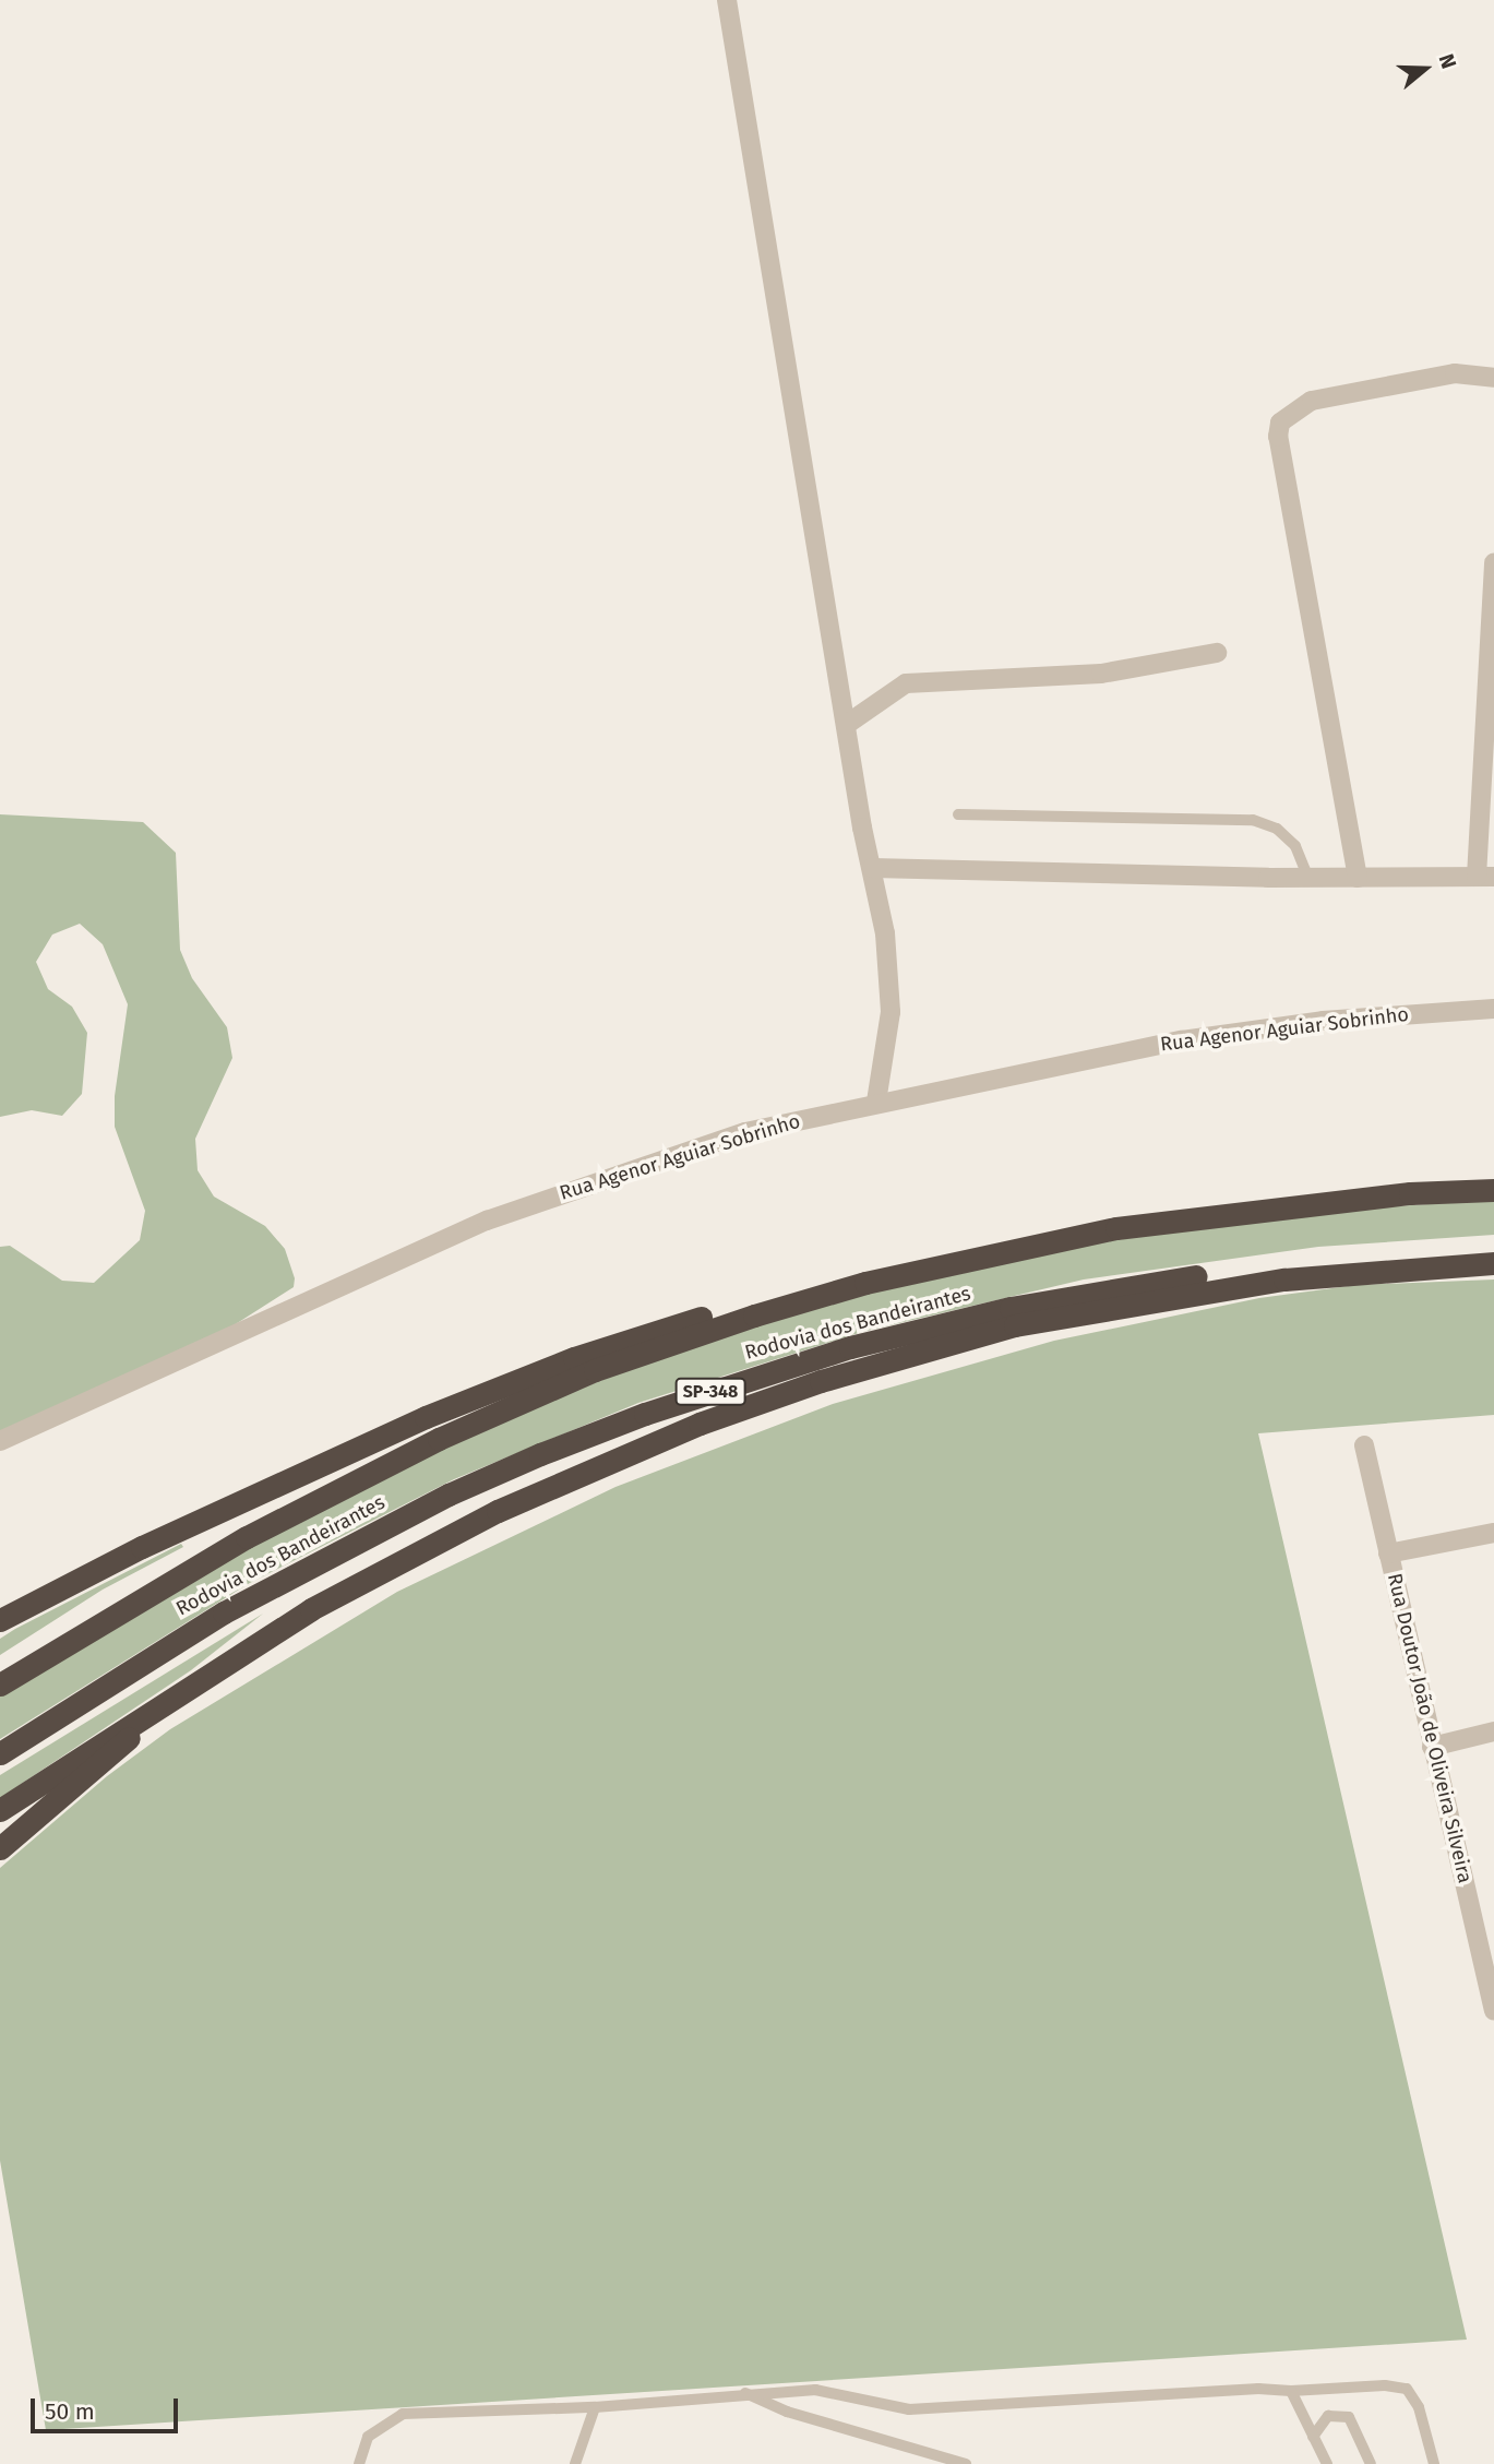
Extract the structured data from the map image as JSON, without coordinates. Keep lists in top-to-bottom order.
{
  "streets": {
    "highway": ["Rodovia dos Bandeirantes", "SP-348"],
    "street": ["Rua Agenor Aguiar Sobrinho", "Rua Doutor João de Oliveira Silveira"]
  },
  "scale_bar": "50 m",
  "north": "right"
}
